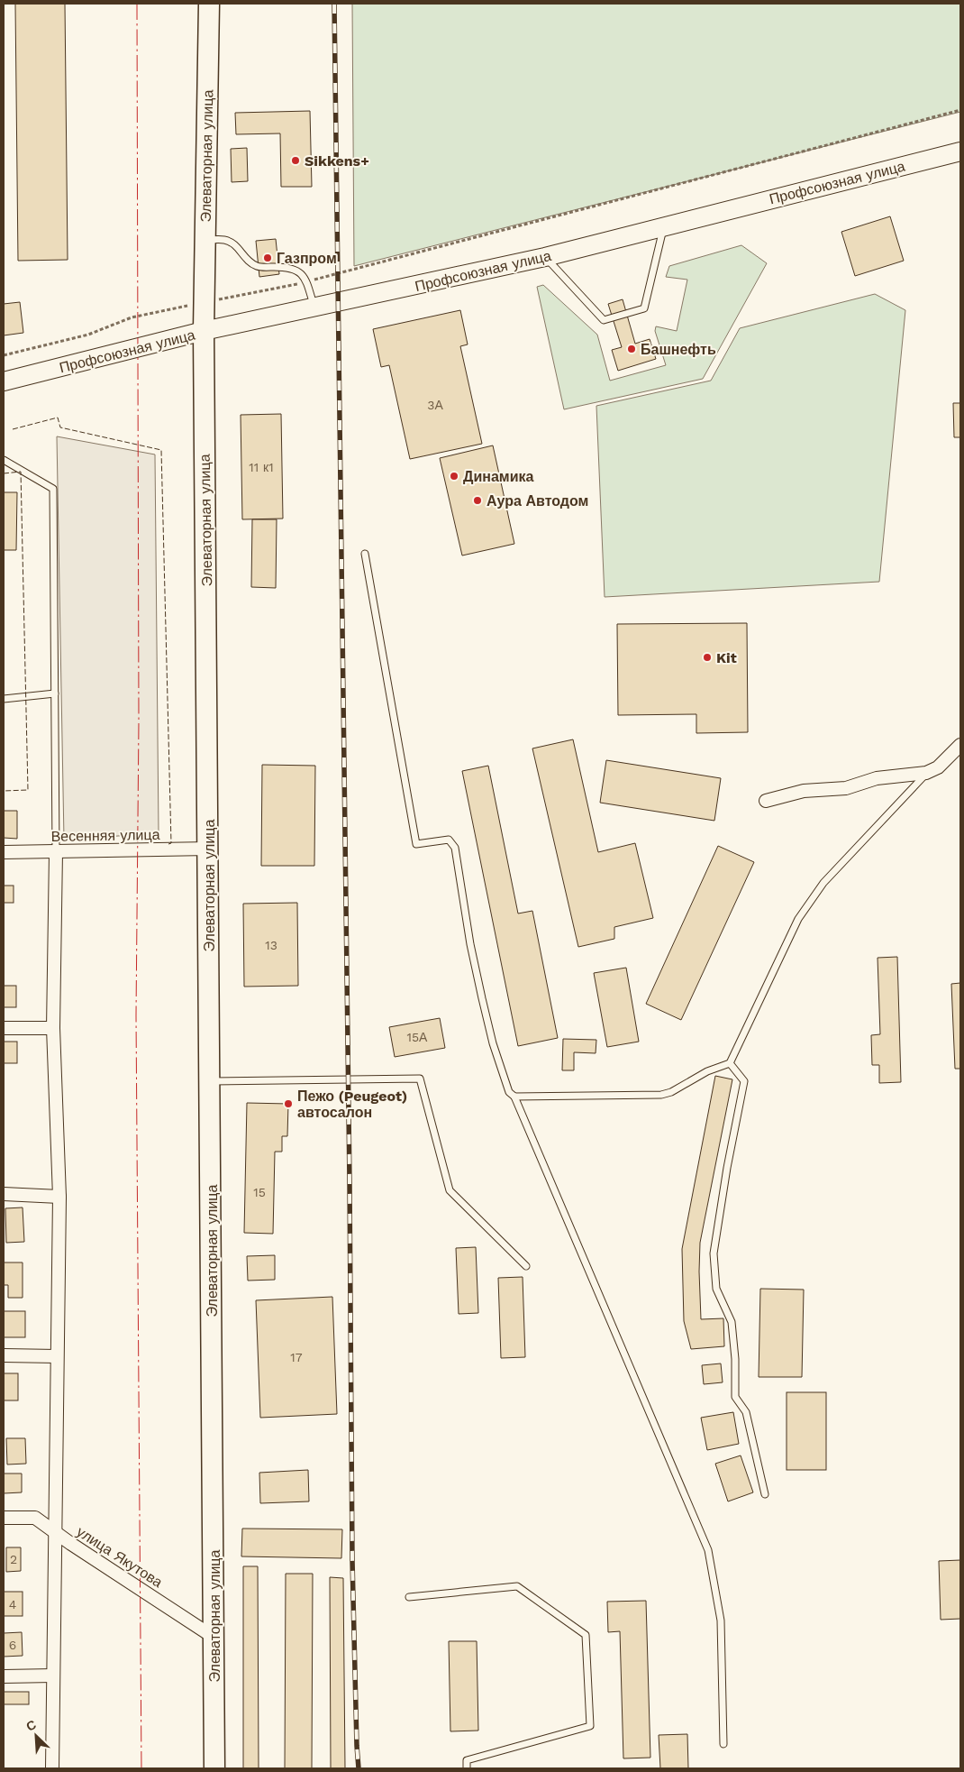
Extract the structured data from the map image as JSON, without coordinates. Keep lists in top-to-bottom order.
{
  "streets": {
    "main road": ["Элеваторная улица", "Профсоюзная улица"],
    "street": ["Весенняя улица", "улица Якутова"]
  },
  "crossings": [
    ["Элеваторная улица", "Профсоюзная улица"],
    ["Элеваторная улица", "Весенняя улица"],
    ["Элеваторная улица", "улица Якутова"]
  ],
  "places": [
    "Sikkens+",
    "Газпром",
    "Башнефть",
    "Динамика",
    "Аура Автодом",
    "Kit",
    "Пежо (Peugeot) автосалон"
  ],
  "house_numbers": [
    "3А",
    "11 к1",
    "13",
    "15А",
    "15",
    "17",
    "2",
    "4",
    "6"
  ],
  "north": "top left"
}
